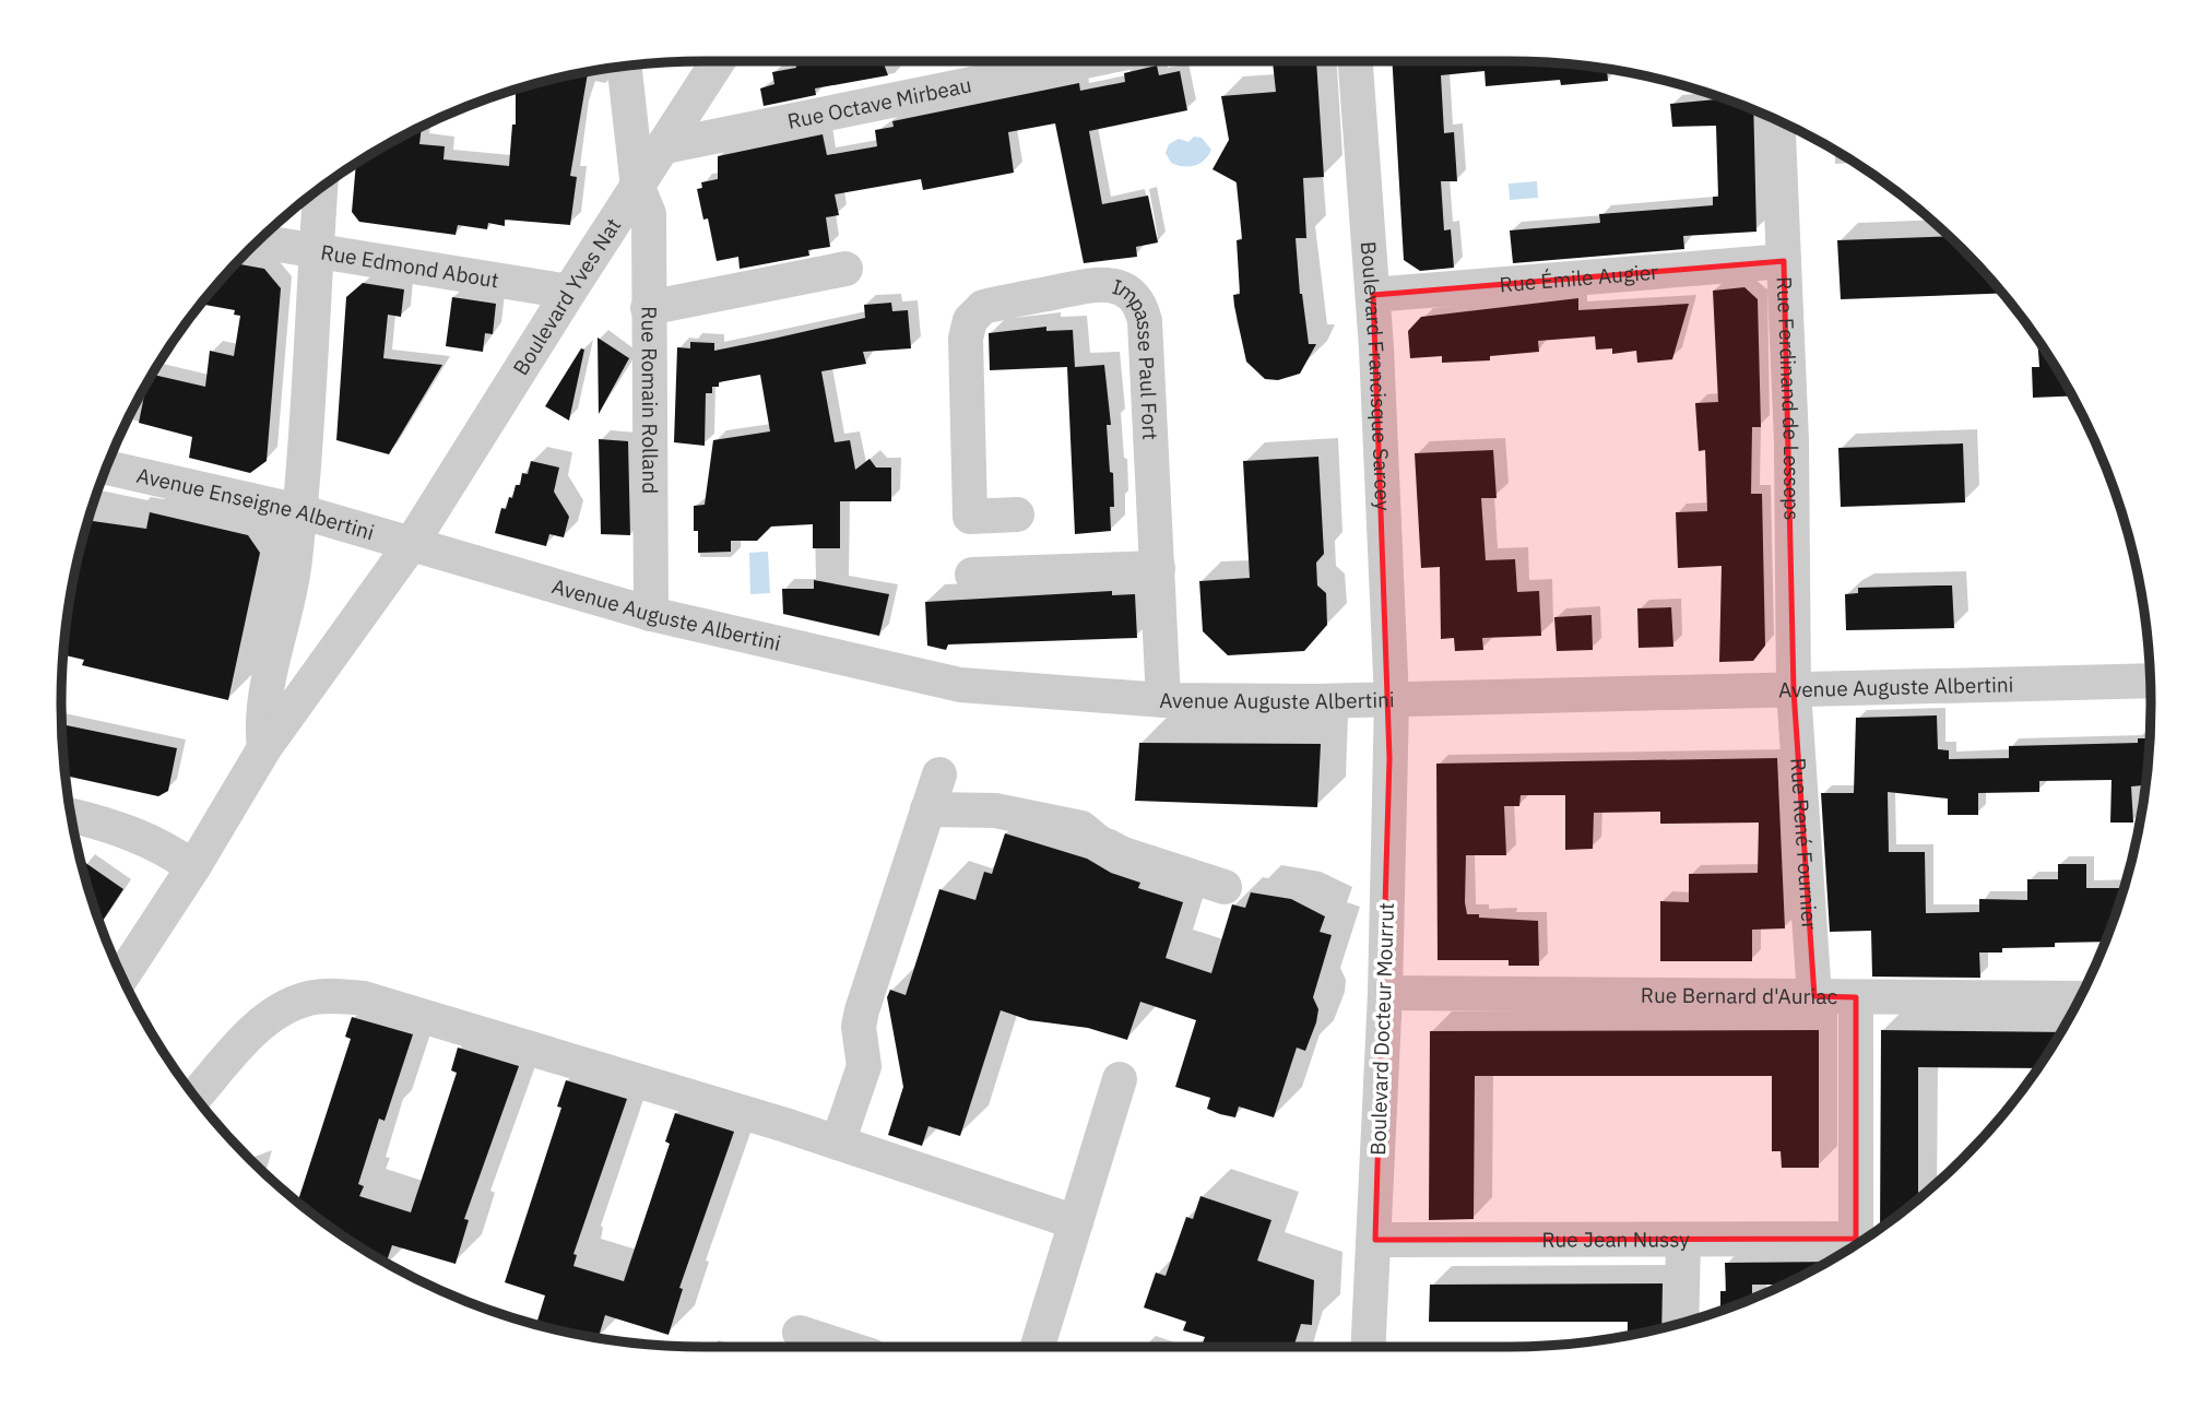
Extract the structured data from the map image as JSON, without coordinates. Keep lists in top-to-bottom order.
{
  "streets": {
    "street": [
      "Rue Octave Mirbeau",
      "Rue Edmond About",
      "Rue Émile Augier",
      "Boulevard Yves Nat",
      "Impasse Paul Fort",
      "Boulevard Francisque Sarcey",
      "Rue Ferdinand de Lesseps",
      "Rue Romain Rolland",
      "Avenue Enseigne Albertini",
      "Avenue Auguste Albertini",
      "Rue René Fournier",
      "Rue Bernard d'Auriac",
      "Boulevard Docteur Mourrut",
      "Rue Jean Nussy"
    ]
  },
  "crossings": [
    ["Rue Octave Mirbeau", "Boulevard Yves Nat"],
    ["Rue Edmond About", "Boulevard Yves Nat"],
    ["Rue Émile Augier", "Boulevard Francisque Sarcey"],
    ["Rue Émile Augier", "Rue Ferdinand de Lesseps"],
    ["Boulevard Yves Nat", "Rue Romain Rolland"],
    ["Boulevard Yves Nat", "Avenue Enseigne Albertini"],
    ["Boulevard Yves Nat", "Avenue Auguste Albertini"],
    ["Impasse Paul Fort", "Avenue Auguste Albertini"],
    ["Boulevard Francisque Sarcey", "Avenue Auguste Albertini"],
    ["Boulevard Francisque Sarcey", "Boulevard Docteur Mourrut"],
    ["Rue Ferdinand de Lesseps", "Avenue Auguste Albertini"],
    ["Rue Ferdinand de Lesseps", "Rue René Fournier"],
    ["Rue Romain Rolland", "Avenue Auguste Albertini"],
    ["Avenue Enseigne Albertini", "Avenue Auguste Albertini"],
    ["Avenue Auguste Albertini", "Rue René Fournier"],
    ["Avenue Auguste Albertini", "Boulevard Docteur Mourrut"],
    ["Rue René Fournier", "Rue Bernard d'Auriac"],
    ["Rue Bernard d'Auriac", "Boulevard Docteur Mourrut"],
    ["Boulevard Docteur Mourrut", "Rue Jean Nussy"]
  ]
}
